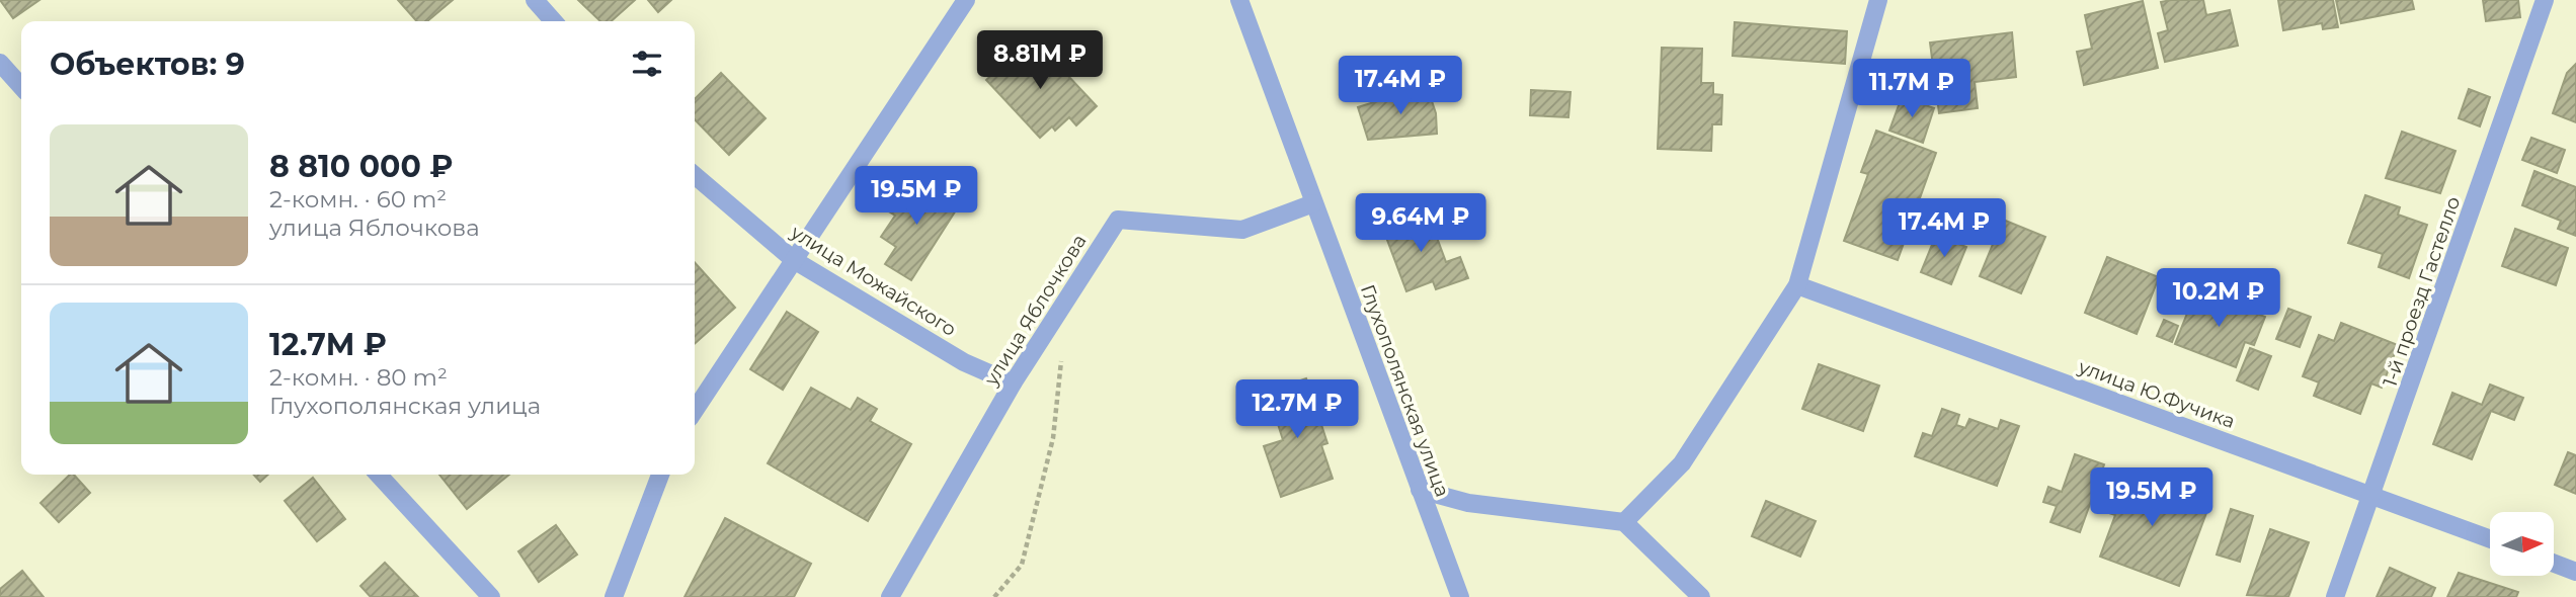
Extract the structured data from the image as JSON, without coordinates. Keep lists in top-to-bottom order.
{
  "streets": {
    "street": [
      "улица Можайского",
      "1-й проезд Гастелло",
      "улица Яблочкова",
      "Глухополянская улица",
      "улица Ю.Фучика"
    ]
  },
  "crossings": [
    ["улица Можайского", "улица Яблочкова"],
    ["1-й проезд Гастелло", "улица Ю.Фучика"],
    ["улица Яблочкова", "Глухополянская улица"]
  ],
  "north": "right",
  "page": {
    "heading": "Объектов: 9",
    "price": [
      "8.81M ₽",
      "17.4M ₽",
      "11.7M ₽",
      "19.5M ₽",
      "9.64M ₽",
      "17.4M ₽",
      "10.2M ₽",
      "12.7M ₽",
      "19.5M ₽"
    ],
    "list": [
      {
        "name": "8 810 000 ₽",
        "note": "2-комн. · 60 m² · улица Яблочкова"
      },
      {
        "name": "12.7M ₽",
        "note": "2-комн. · 80 m² · Глухополянская улица"
      }
    ]
  }
}
